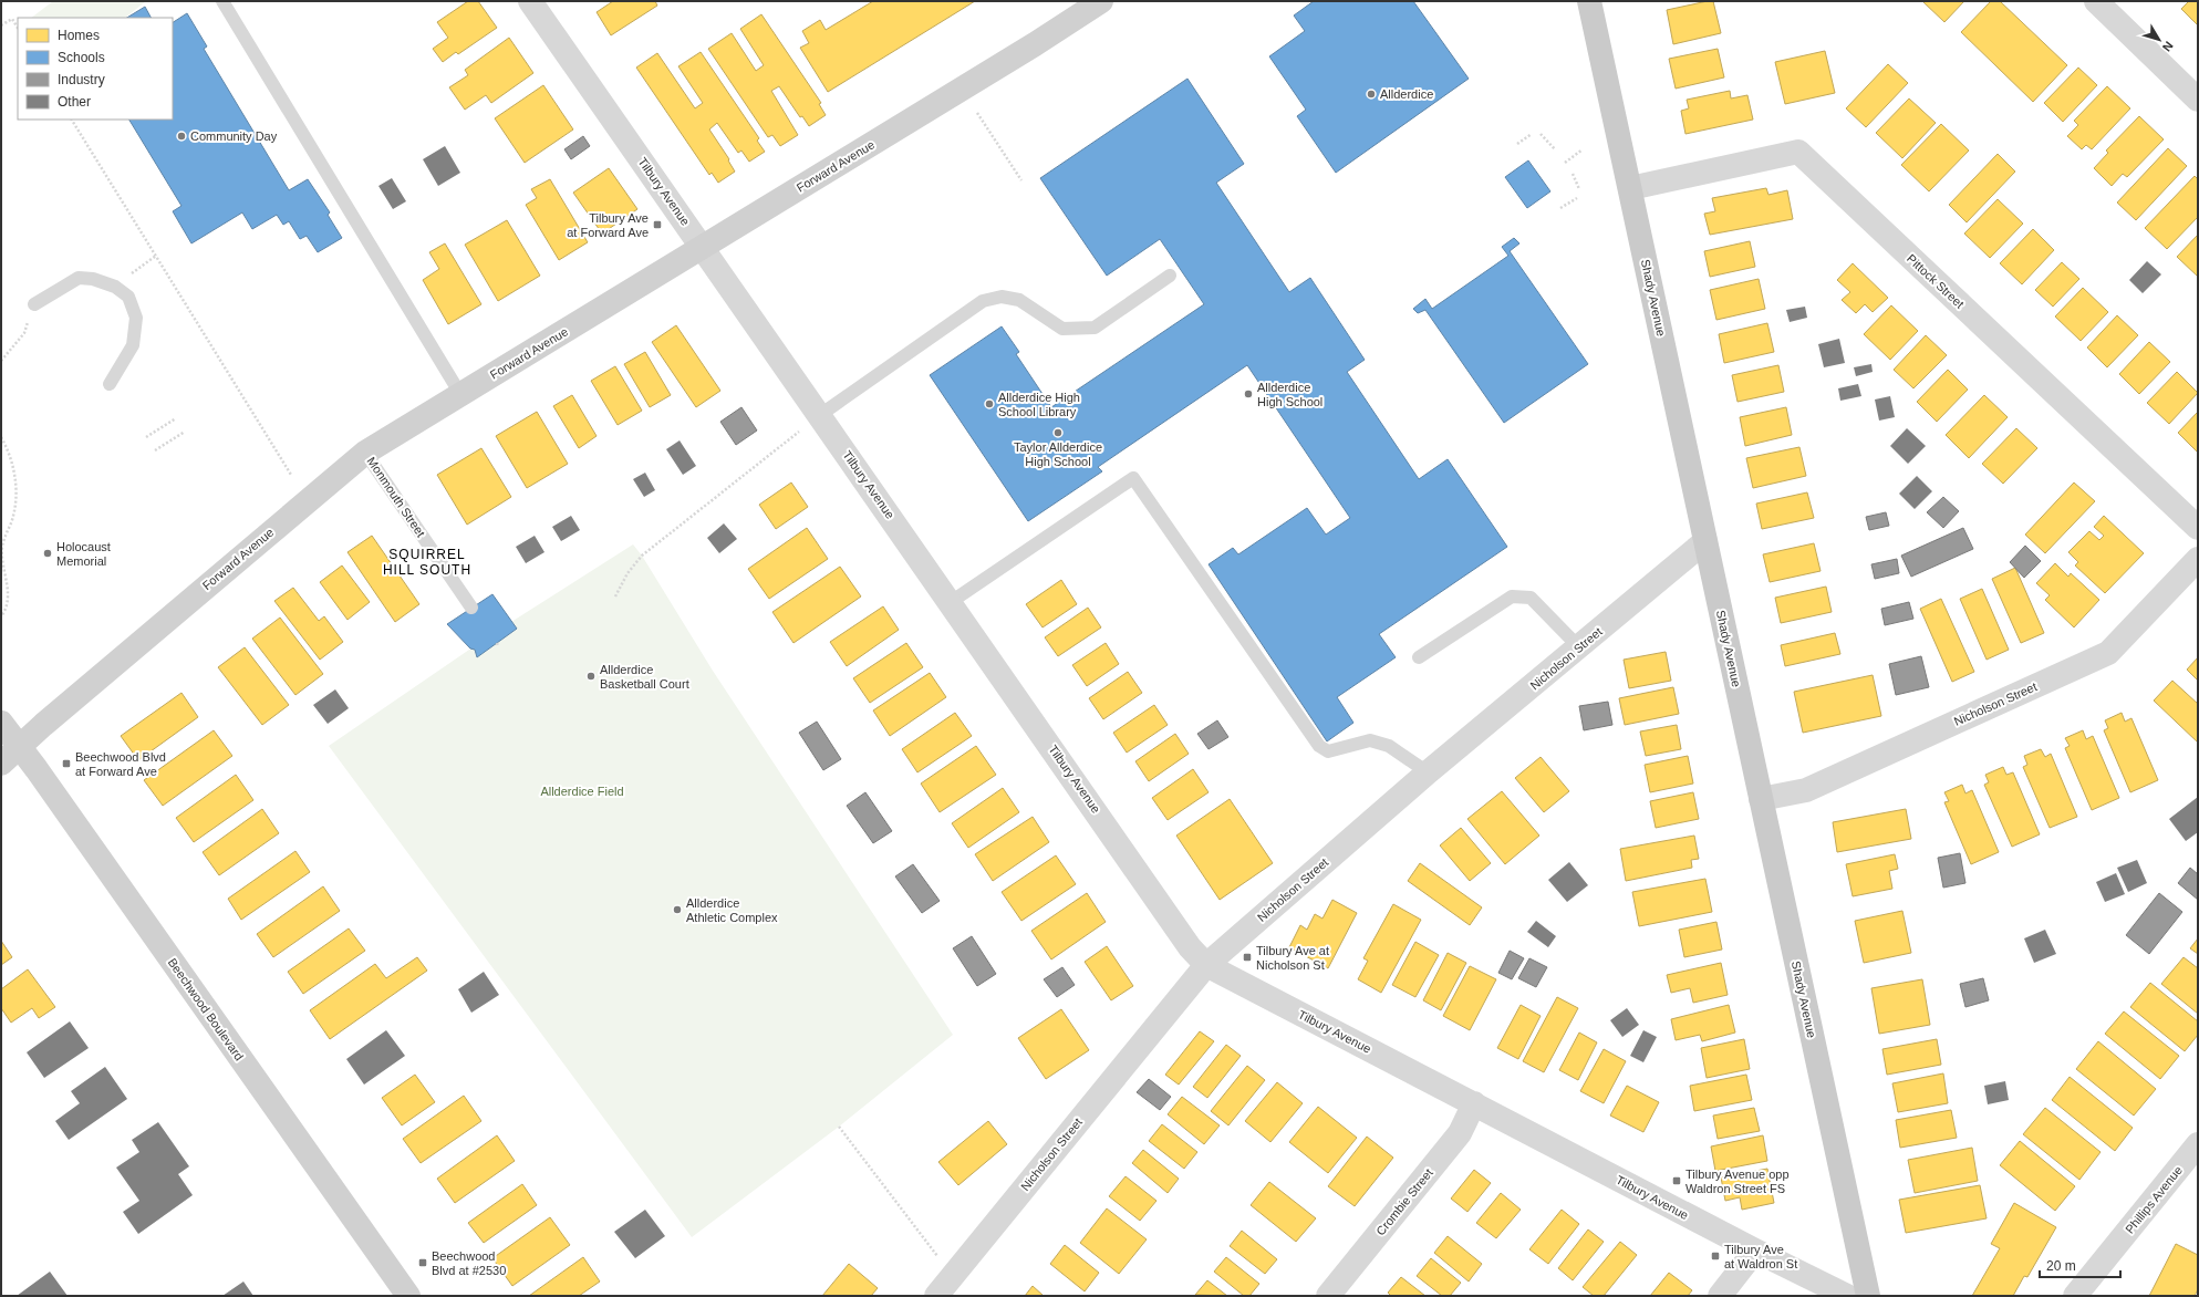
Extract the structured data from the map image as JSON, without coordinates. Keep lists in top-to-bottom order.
{
  "streets": {
    "main road": ["Forward Avenue", "Shady Avenue", "Beechwood Boulevard"],
    "street": [
      "Tilbury Avenue",
      "Pittock Street",
      "Nicholson Street",
      "Phillips Avenue",
      "Crombie Street"
    ],
    "lane": ["Monmouth Street"]
  },
  "crossings": [
    ["Forward Avenue", "Tilbury Avenue"],
    ["Forward Avenue", "Monmouth Street"],
    ["Forward Avenue", "Beechwood Boulevard"],
    ["Tilbury Avenue", "Nicholson Street"],
    ["Tilbury Avenue", "Crombie Street"],
    ["Pittock Street", "Shady Avenue"],
    ["Shady Avenue", "Nicholson Street"]
  ],
  "districts": ["SQUIRREL HILL SOUTH"],
  "parks": ["Allderdice Field"],
  "places": {
    "other": [
      "Allderdice",
      "Community Day",
      "Allderdice High School",
      "Allderdice High School Library",
      "Taylor Allderdice High School",
      "Holocaust Memorial",
      "Allderdice Basketball Court",
      "Allderdice Athletic Complex"
    ],
    "transit": [
      "Tilbury Ave at Forward Ave",
      "Beechwood Blvd at Forward Ave",
      "Tilbury Ave at Nicholson St",
      "Tilbury Avenue opp Waldron Street FS",
      "Tilbury Ave at Waldron St",
      "Beechwood Blvd at #2530"
    ]
  },
  "legend": [
    "Homes",
    "Schools",
    "Industry",
    "Other"
  ],
  "scale_bar": "20 m",
  "north": "bottom right"
}
